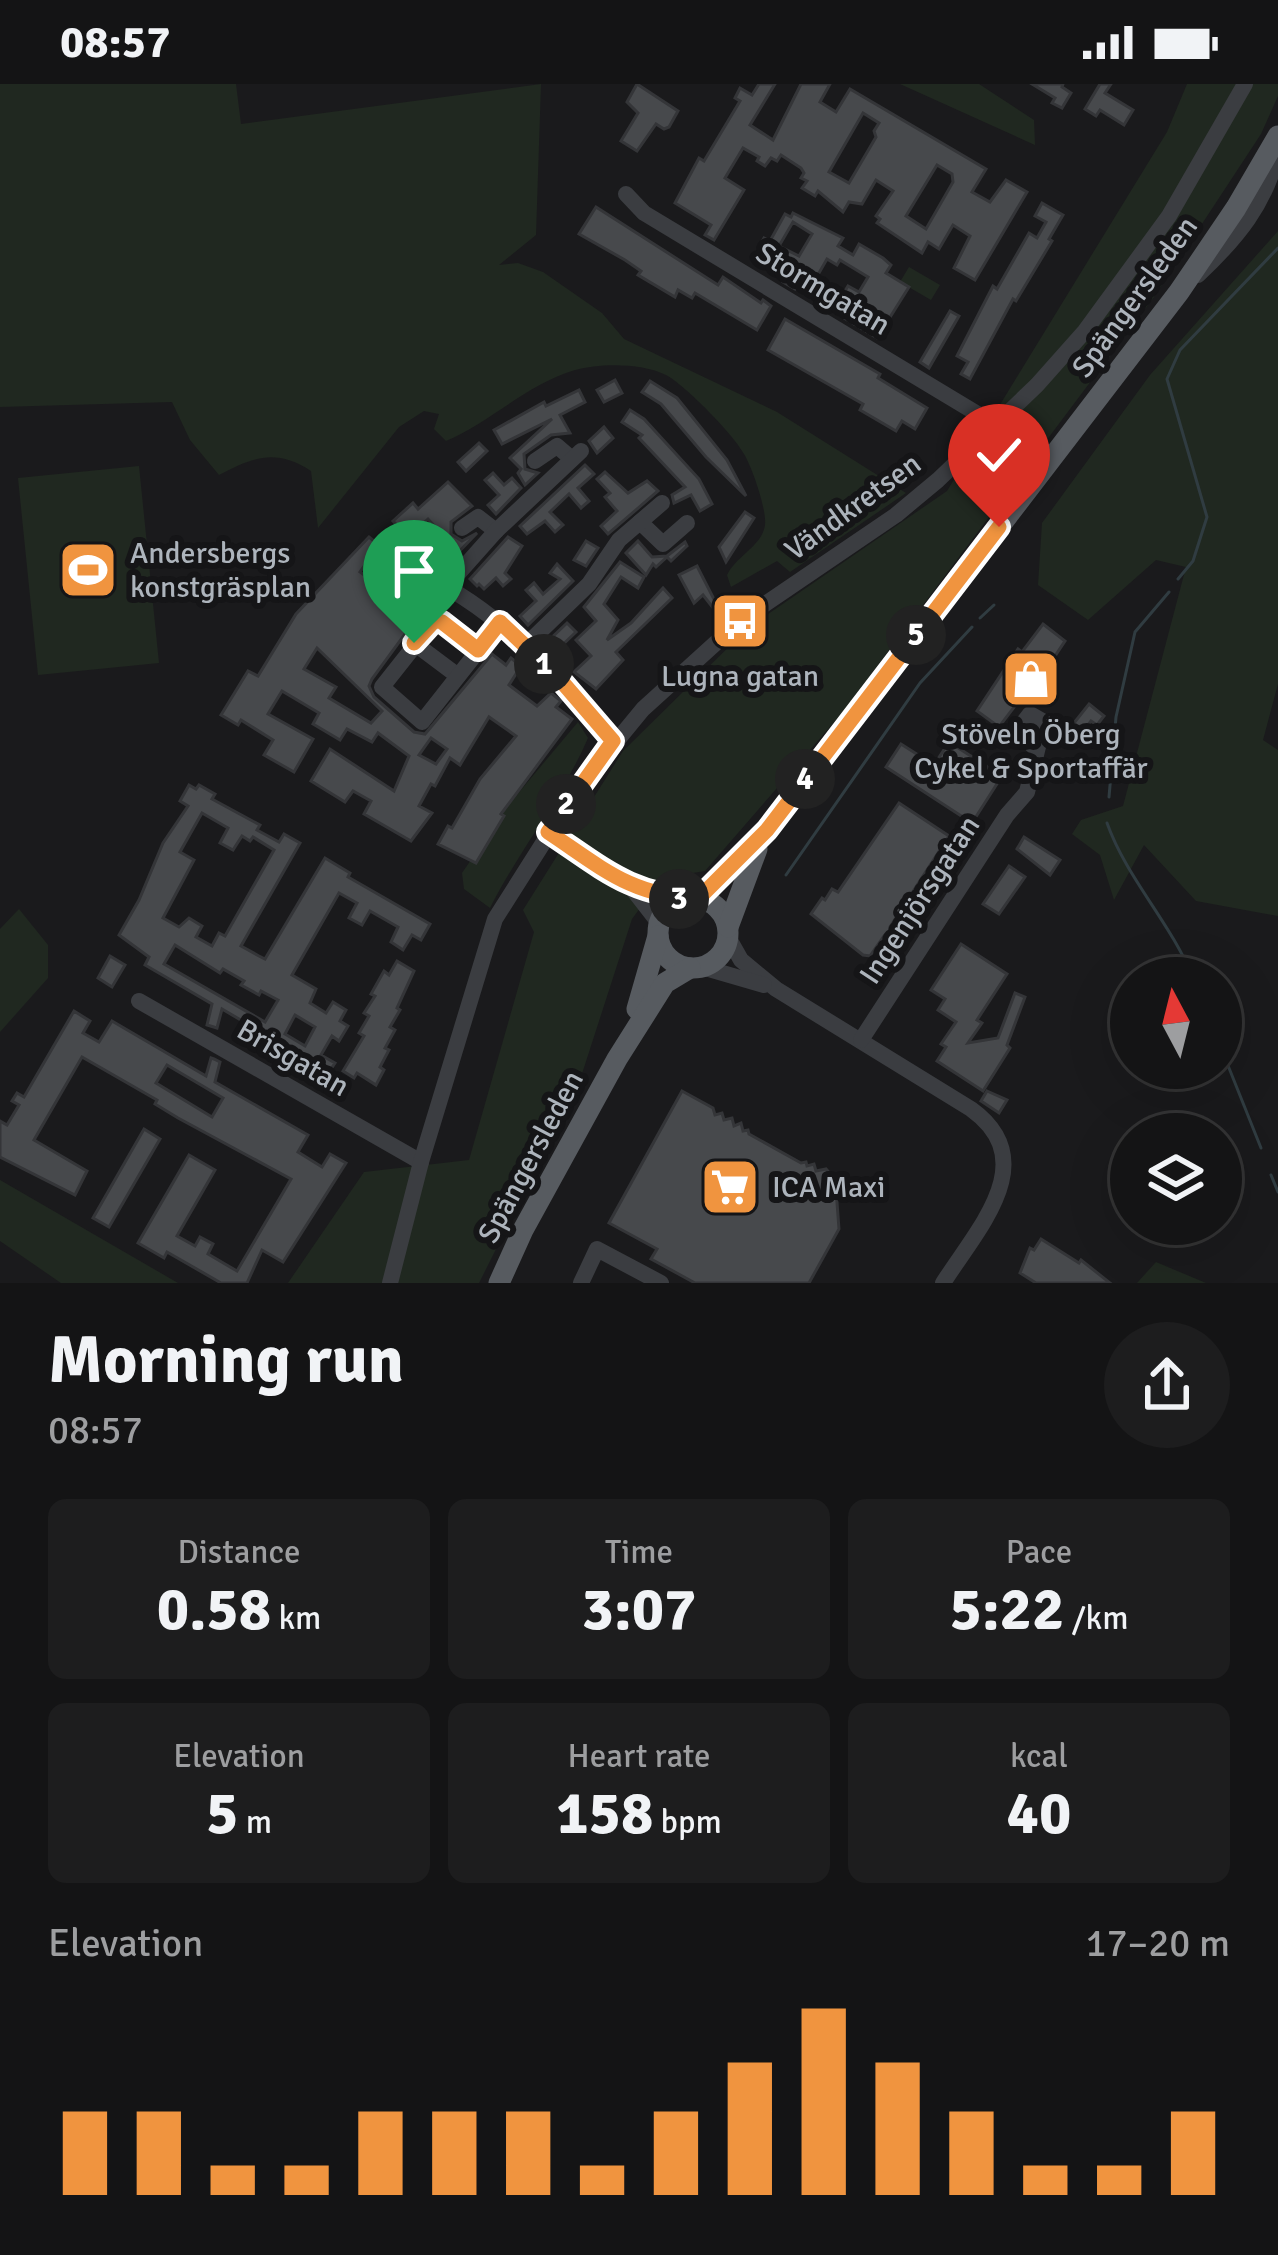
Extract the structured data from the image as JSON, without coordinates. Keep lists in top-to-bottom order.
{
  "streets": {
    "main road": ["Spängersleden"],
    "street": [
      "Stormgatan",
      "Vändkretsen",
      "Ingenjörsgatan",
      "Brisgatan"
    ]
  },
  "crossings": [
    ["Stormgatan", "Vändkretsen"],
    ["Vändkretsen", "Brisgatan"]
  ],
  "places": {
    "sports": ["Andersbergs konstgräsplan"],
    "bus stop": ["Lugna gatan"],
    "shop": ["Stöveln Öberg Cykel & Sportaffär"],
    "supermarket": ["ICA Maxi"]
  },
  "north": "top",
  "page": {
    "status": "08:57",
    "pins": [
      "5",
      "1",
      "4",
      "2",
      "3"
    ],
    "heading": ["Morning run", "08:57"],
    "stats": [
      ["Distance", "0.58 km"],
      ["Time", "3:07"],
      ["Pace", "5:22 /km"],
      ["Elevation", "5 m"],
      ["Heart rate", "158 bpm"],
      ["kcal", "40"]
    ],
    "chart": ["Elevation", "17–20 m"]
  }
}
